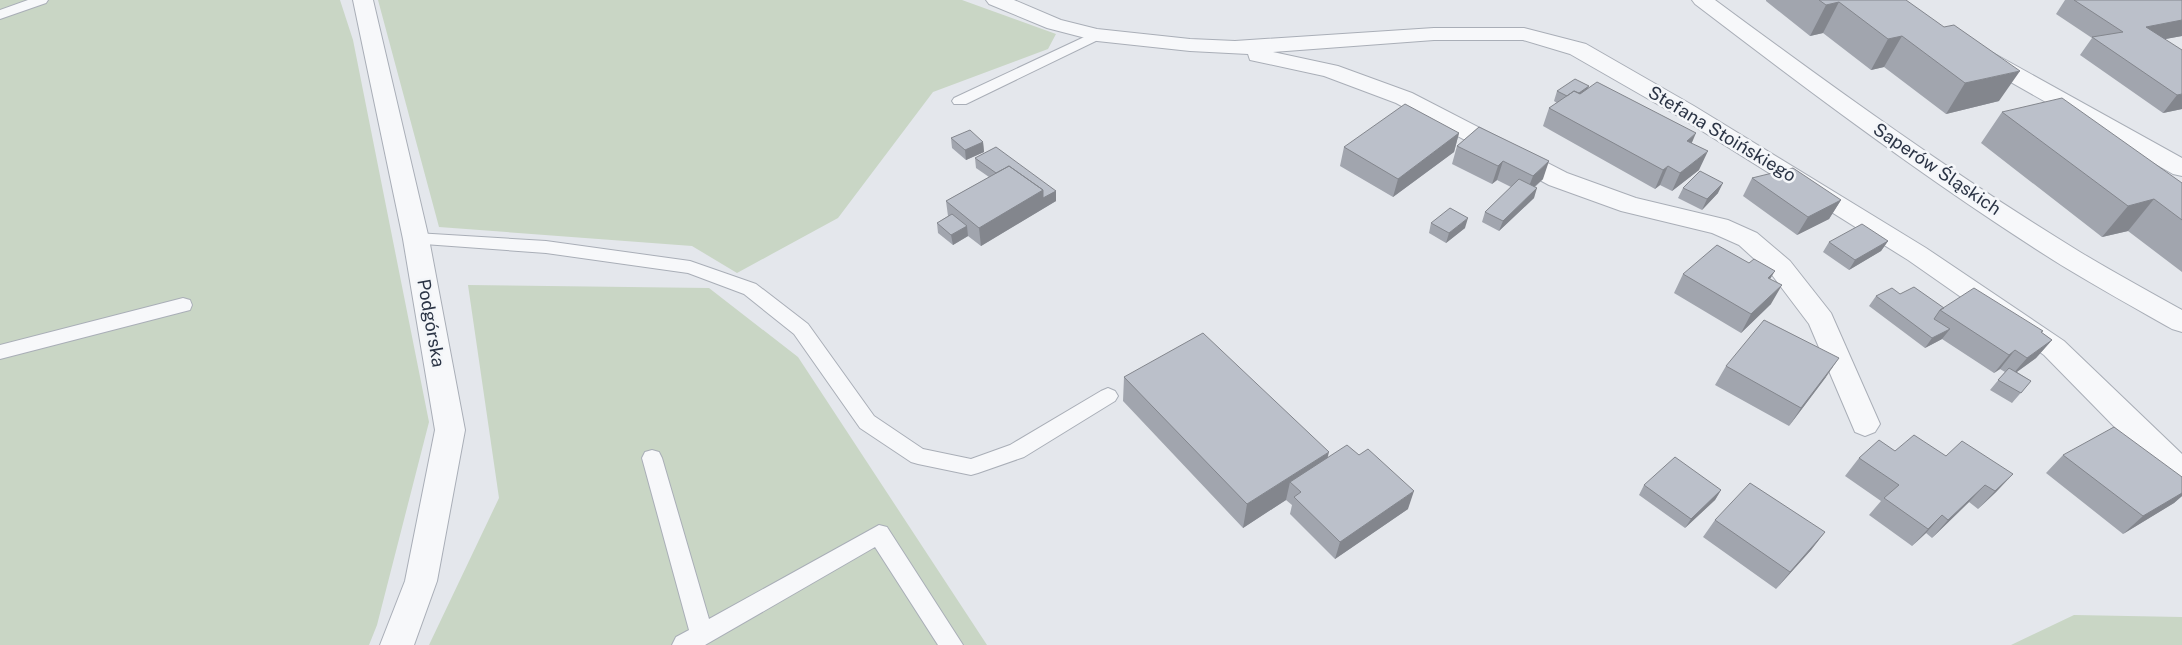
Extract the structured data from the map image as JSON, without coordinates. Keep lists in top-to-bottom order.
{
  "streets": {
    "street": ["Stefana Stoińskiego", "Saperów Śląskich", "Podgórska"]
  }
}
